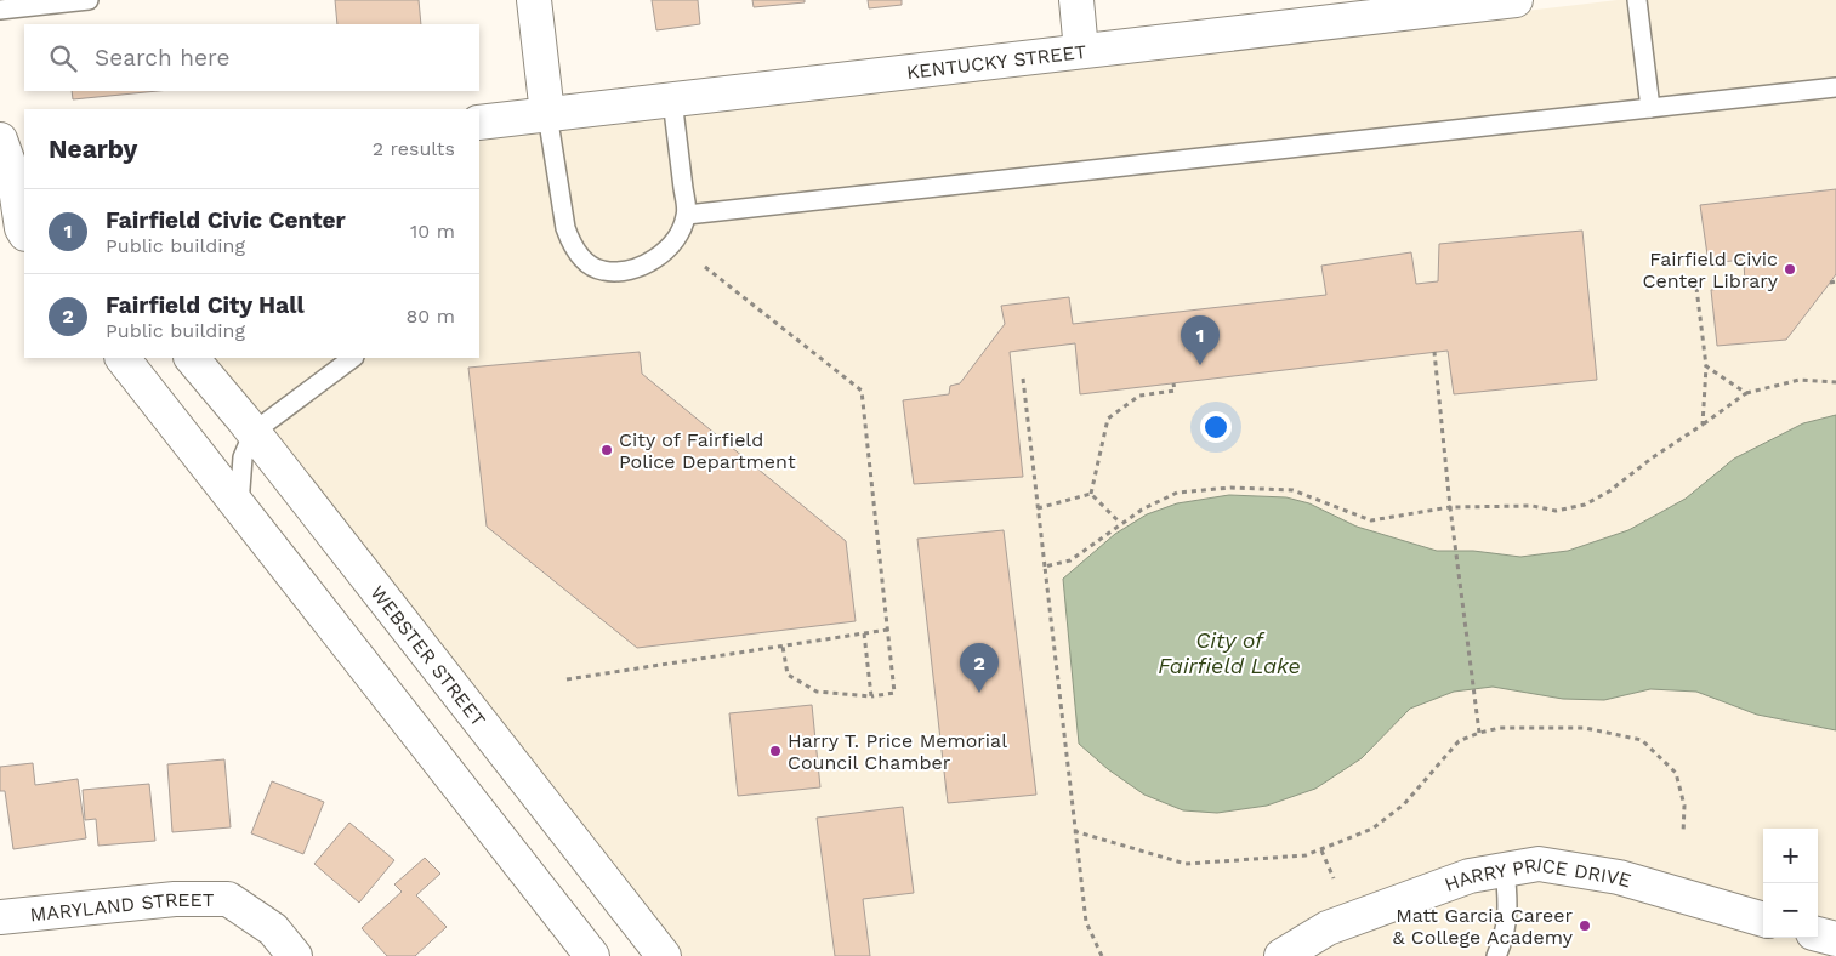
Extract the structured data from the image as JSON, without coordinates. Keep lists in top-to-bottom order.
{
  "streets": {
    "street": [
      "KENTUCKY STREET",
      "WEBSTER STREET",
      "HARRY PRICE DRIVE",
      "MARYLAND STREET"
    ]
  },
  "water": ["City of Fairfield Lake"],
  "places": [
    "Fairfield Civic Center Library",
    "City of Fairfield Police Department",
    "Harry T. Price Memorial Council Chamber",
    "Matt Garcia Career & College Academy"
  ],
  "page": {
    "search": "Search here",
    "heading": ["Nearby", "2 results"],
    "list": [
      {
        "mark": "1",
        "name": "Fairfield Civic Center",
        "note": "Public building",
        "value": "10 m"
      },
      {
        "mark": "2",
        "name": "Fairfield City Hall",
        "note": "Public building",
        "value": "80 m"
      }
    ],
    "pins": ["1", "2"],
    "map_buttons": ["+", "−"]
  }
}
